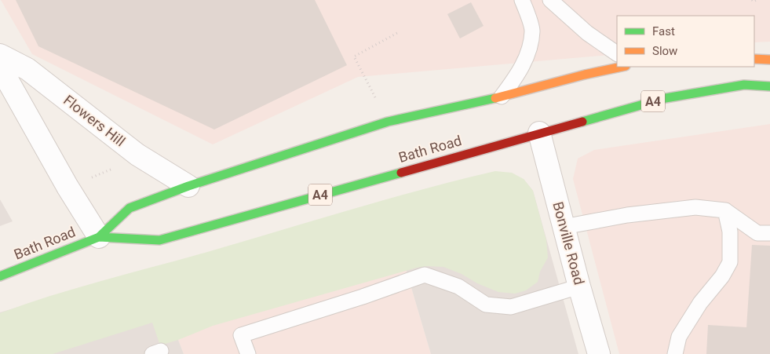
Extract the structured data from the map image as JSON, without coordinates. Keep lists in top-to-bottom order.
{
  "streets": {
    "highway": ["A4", "Bath Road"],
    "street": ["Flowers Hill", "Bonville Road"]
  },
  "crossings": [
    ["Flowers Hill", "Bath Road"],
    ["Bath Road", "Bonville Road"]
  ],
  "legend": ["Fast", "Slow"]
}
